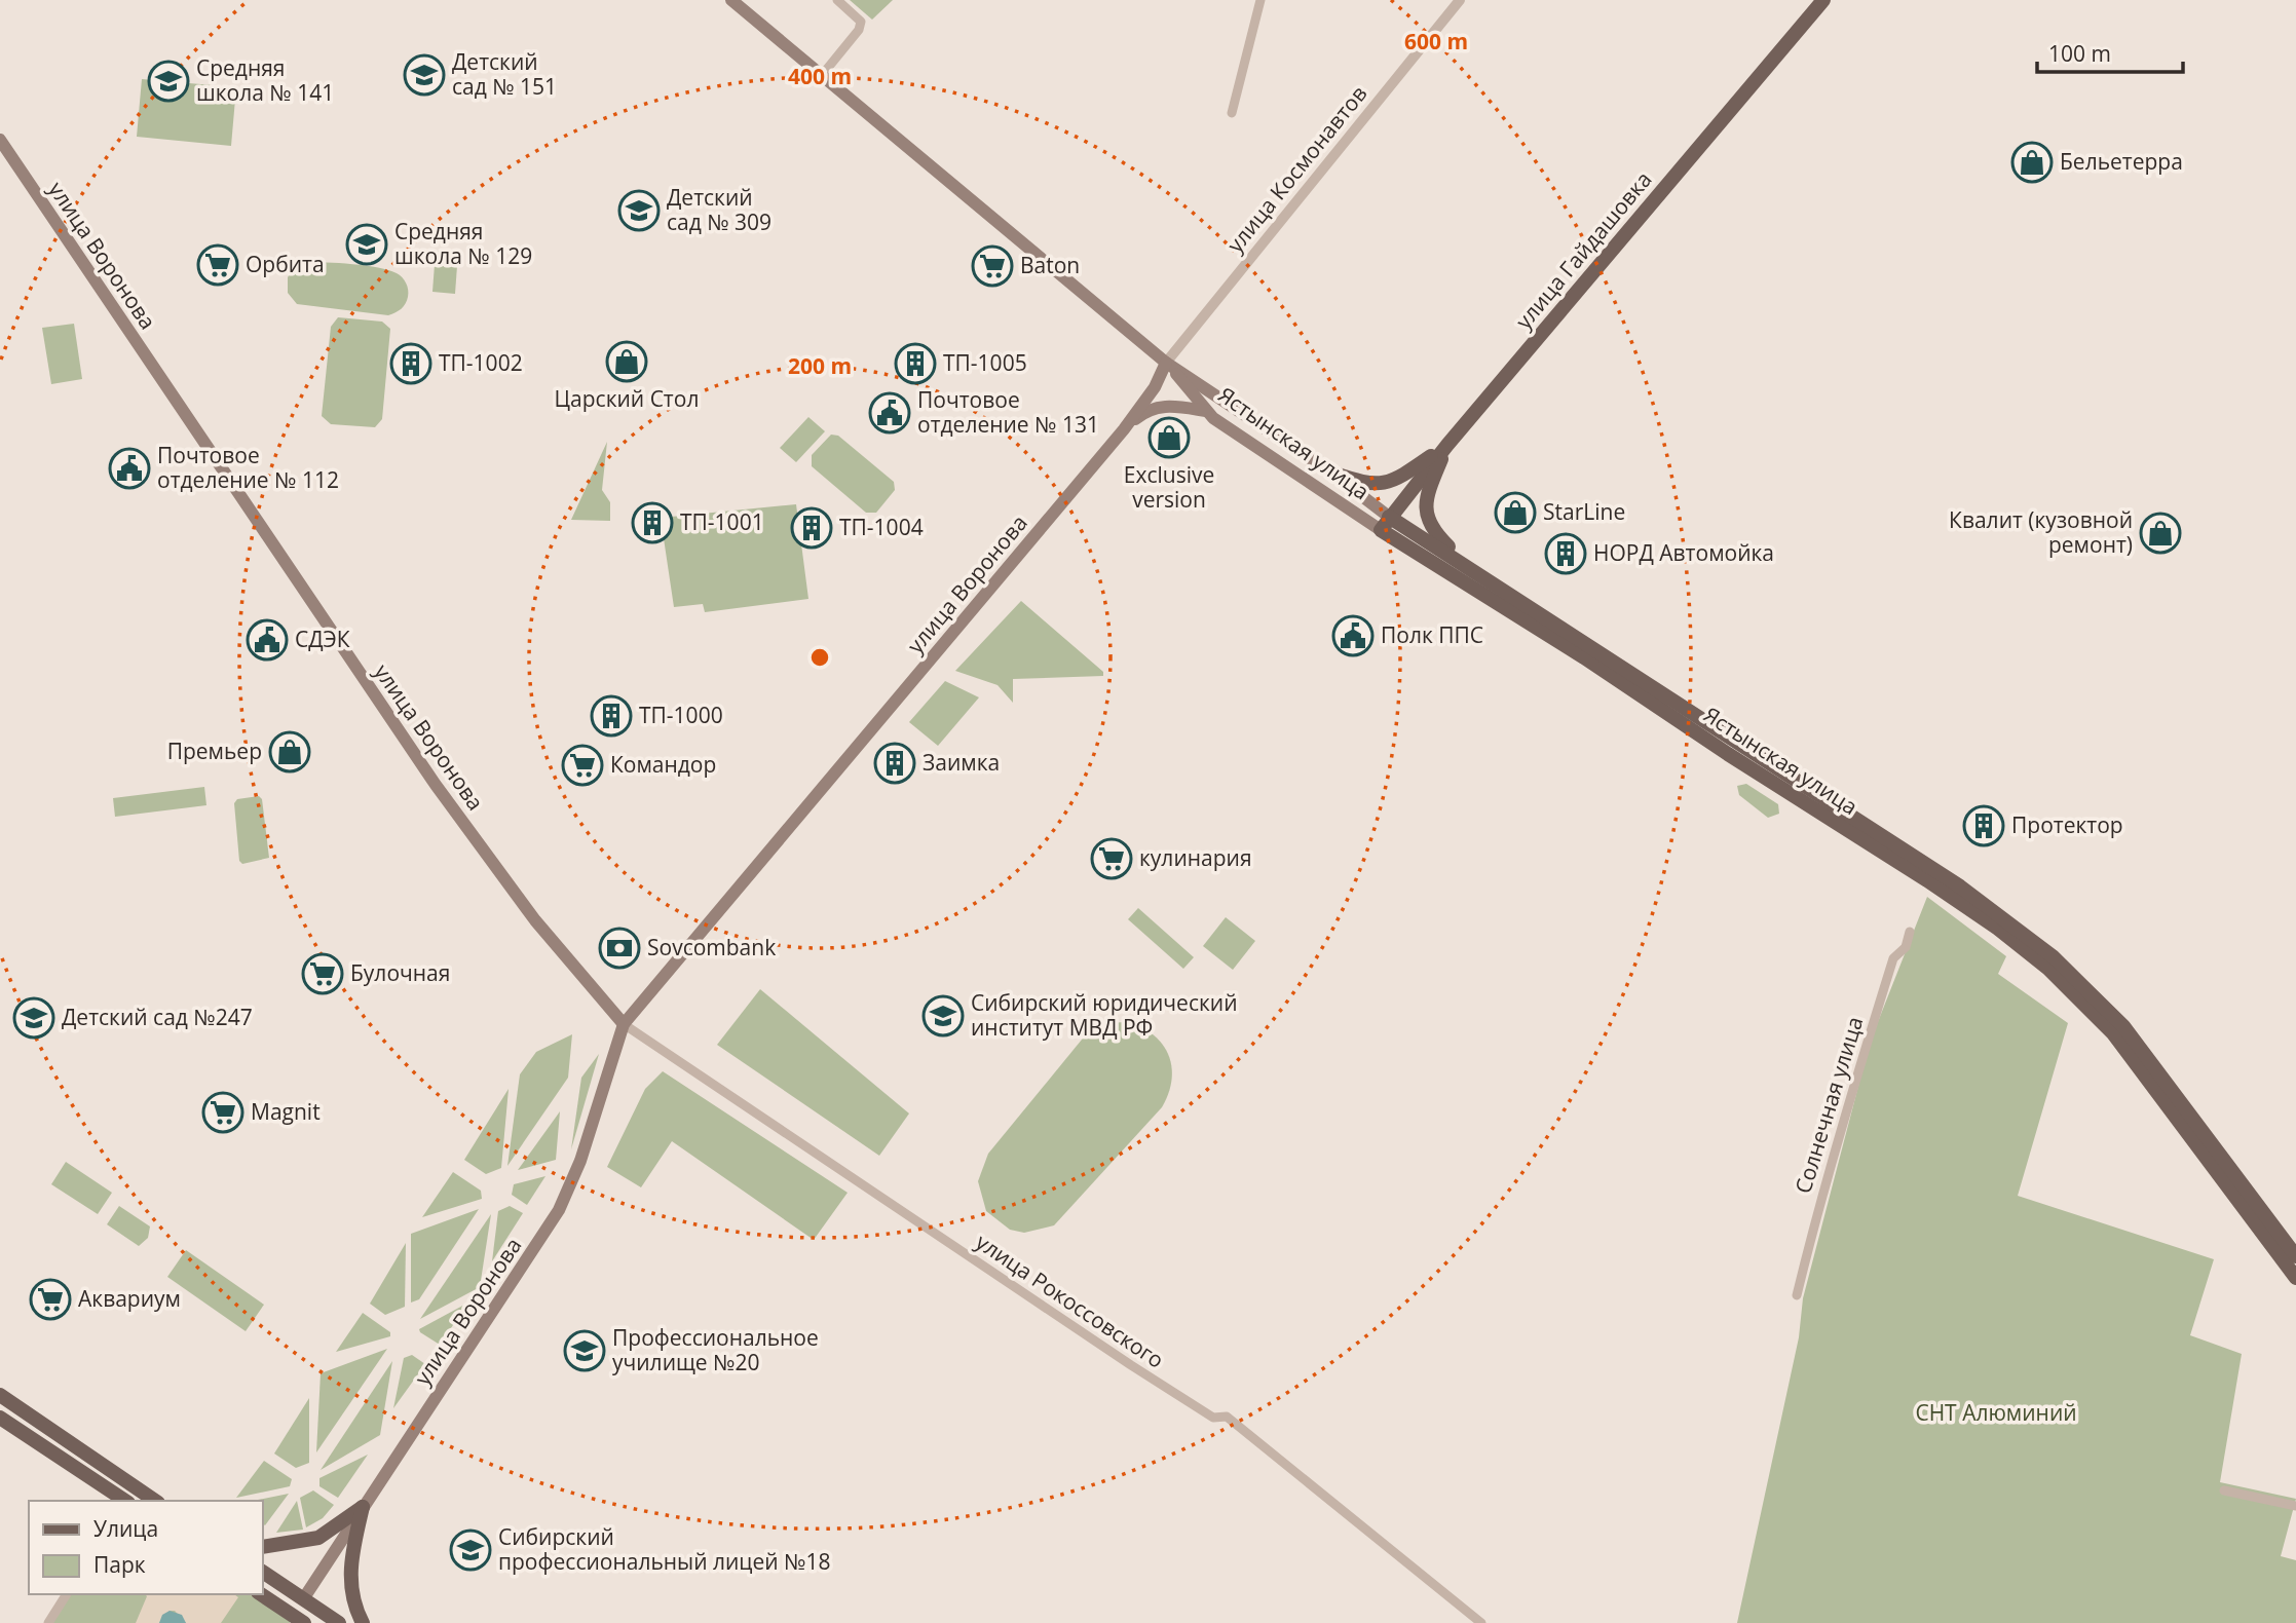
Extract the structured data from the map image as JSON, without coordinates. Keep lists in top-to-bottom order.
{
  "streets": {
    "main road": ["улица Гайдашовка", "улица Воронова", "Ястынская улица"],
    "street": ["улица Космонавтов", "Солнечная улица", "улица Рокоссовского"]
  },
  "crossings": [
    ["улица Космонавтов", "улица Воронова"],
    ["улица Космонавтов", "Ястынская улица"],
    ["улица Гайдашовка", "Ястынская улица"],
    ["улица Воронова", "Ястынская улица"],
    ["улица Воронова", "улица Рокоссовского"]
  ],
  "parks": ["СНТ Алюминий"],
  "places": {
    "school or university": [
      "Детский сад № 151",
      "Средняя школа № 141",
      "Детский сад № 309",
      "Средняя школа № 129",
      "Сибирский юридический институт МВД РФ",
      "Детский сад №247",
      "Профессиональное училище №20",
      "Сибирский профессиональный лицей №18"
    ],
    "shop": [
      "Бельетерра",
      "Царский Стол",
      "Exclusive version",
      "StarLine",
      "Квалит (кузовной ремонт)",
      "Премьер"
    ],
    "supermarket": [
      "Орбита",
      "Baton",
      "Командор",
      "кулинария",
      "Булочная",
      "Magnit",
      "Аквариум"
    ],
    "building": [
      "ТП-1002",
      "ТП-1005",
      "ТП-1001",
      "ТП-1004",
      "НОРД Автомойка",
      "ТП-1000",
      "Заимка",
      "Протектор"
    ],
    "public building": [
      "Почтовое отделение № 131",
      "Почтовое отделение № 112",
      "Полк ППС",
      "СДЭК"
    ],
    "bank": ["Sovcombank"]
  },
  "legend": ["Улица", "Парк"],
  "scale_bar": "100 m",
  "rings": ["600 m", "400 m", "200 m"]
}
